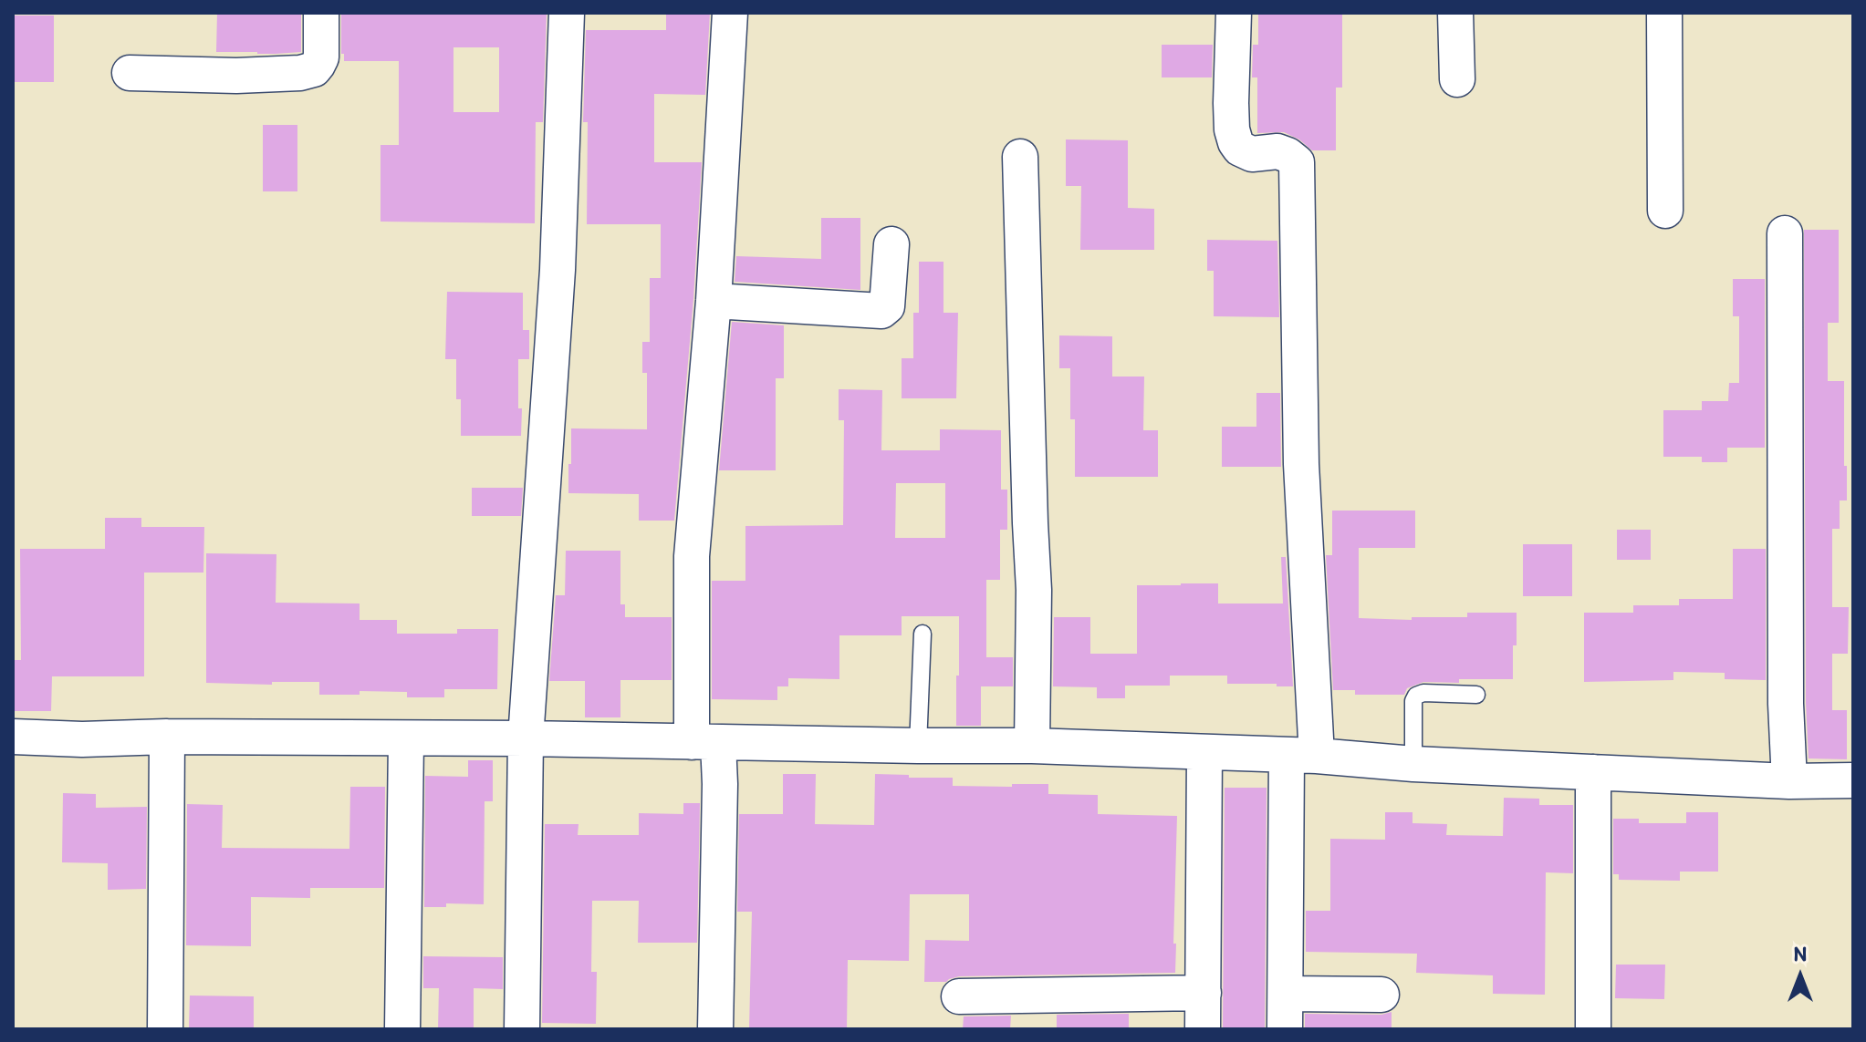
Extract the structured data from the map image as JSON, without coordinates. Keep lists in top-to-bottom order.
{
  "north": "top"
}
